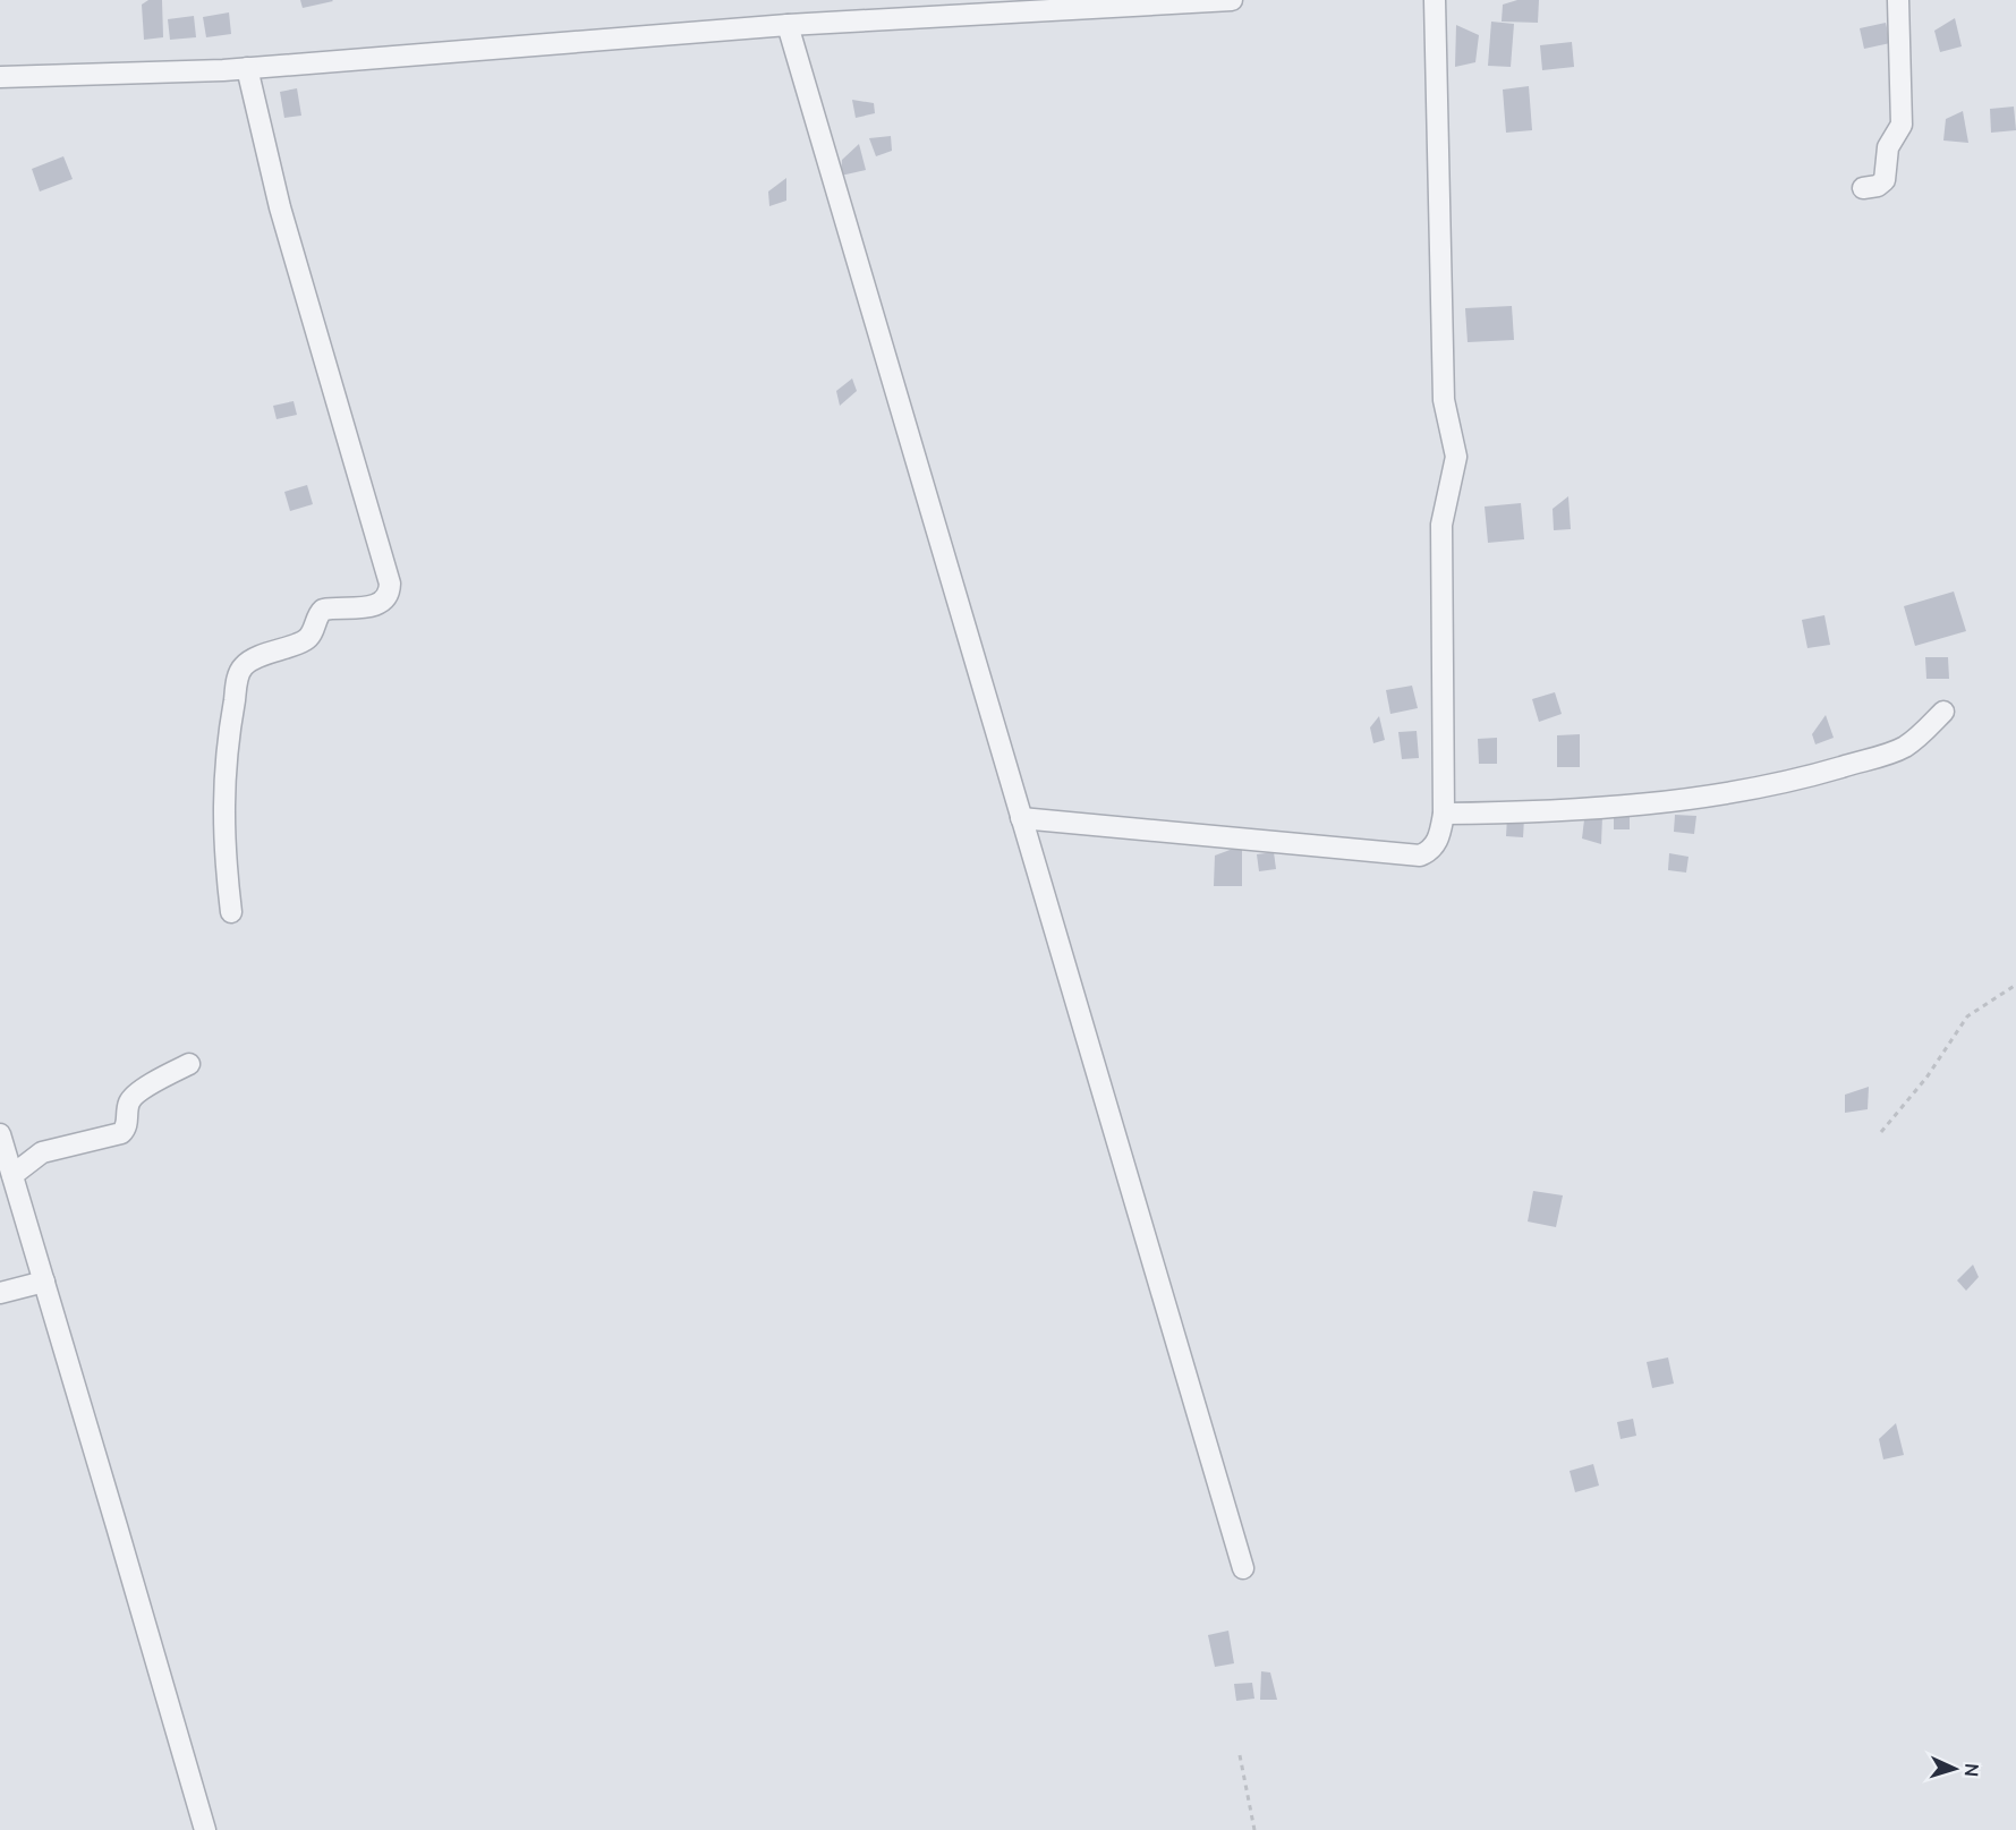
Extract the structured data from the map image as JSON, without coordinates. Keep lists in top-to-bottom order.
{
  "north": "right"
}
